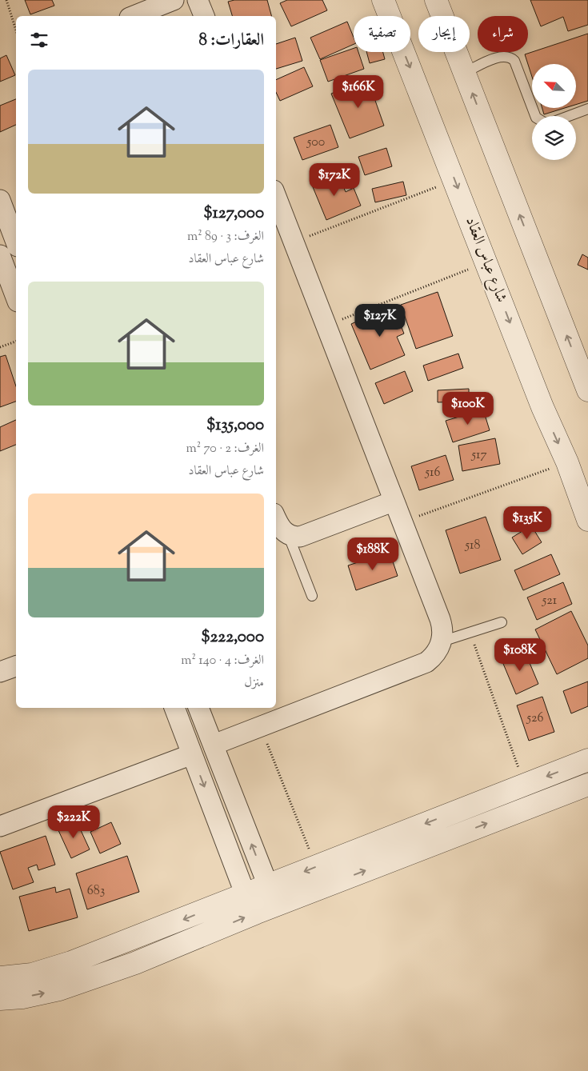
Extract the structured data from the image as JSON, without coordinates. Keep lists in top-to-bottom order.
{
  "streets": {
    "street": ["شارع عباس العقاد"]
  },
  "house_numbers": [
    "500",
    "517",
    "516",
    "518",
    "521",
    "526",
    "683"
  ],
  "north": "top left",
  "page": {
    "chip": ["شراء", "إيجار", "تصفية"],
    "heading": "العقارات: 8",
    "list": [
      {
        "name": "$127,000",
        "note": "الغرف: 3 · 89 m² · شارع عباس العقاد"
      },
      {
        "name": "$135,000",
        "note": "الغرف: 2 · 70 m² · شارع عباس العقاد"
      },
      {
        "name": "$222,000",
        "note": "الغرف: 4 · 140 m² · منزل"
      }
    ],
    "price": [
      "$166K",
      "$172K",
      "$127K",
      "$100K",
      "$135K",
      "$188K",
      "$108K",
      "$222K"
    ]
  }
}
